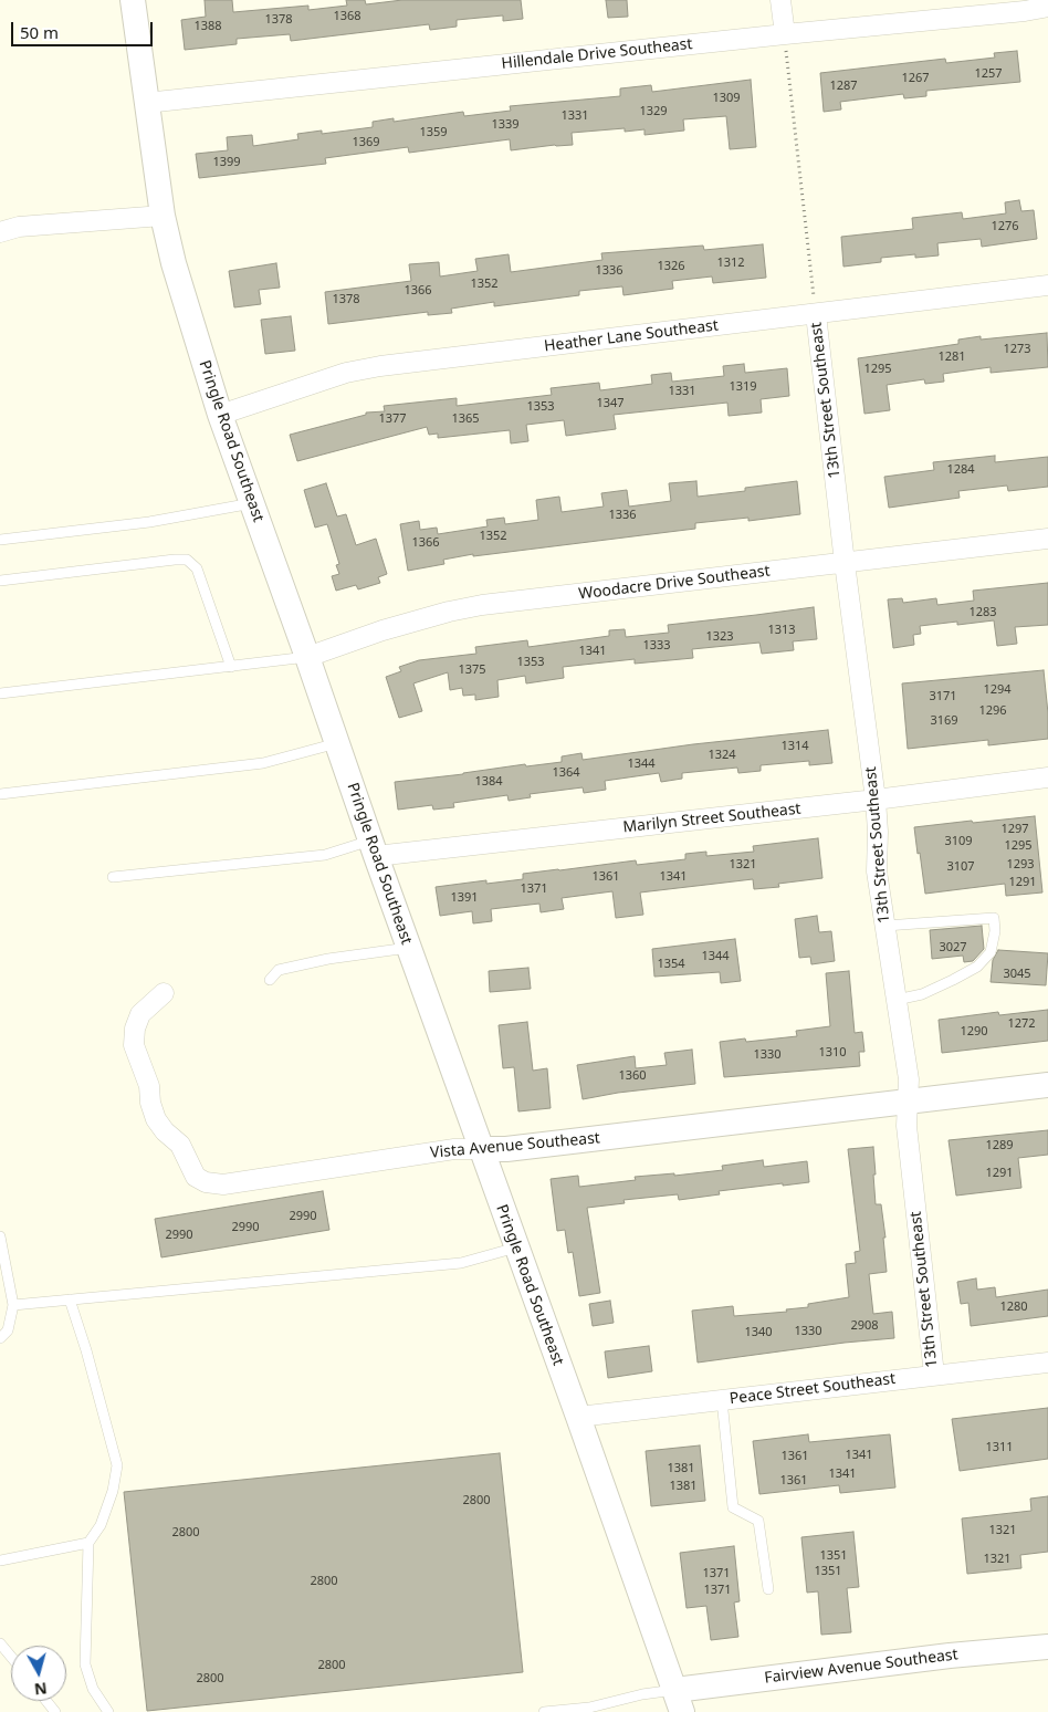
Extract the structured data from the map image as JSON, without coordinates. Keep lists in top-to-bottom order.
{
  "streets": {
    "street": [
      "Hillendale Drive Southeast",
      "Heather Lane Southeast",
      "13th Street Southeast",
      "Pringle Road Southeast",
      "Woodacre Drive Southeast",
      "Marilyn Street Southeast",
      "Vista Avenue Southeast",
      "Peace Street Southeast",
      "Fairview Avenue Southeast"
    ]
  },
  "crossings": [
    ["Hillendale Drive Southeast", "Pringle Road Southeast"],
    ["Heather Lane Southeast", "13th Street Southeast"],
    ["Heather Lane Southeast", "Pringle Road Southeast"],
    ["13th Street Southeast", "Woodacre Drive Southeast"],
    ["13th Street Southeast", "Marilyn Street Southeast"],
    ["13th Street Southeast", "Vista Avenue Southeast"],
    ["13th Street Southeast", "Peace Street Southeast"],
    ["Pringle Road Southeast", "Woodacre Drive Southeast"],
    ["Pringle Road Southeast", "Marilyn Street Southeast"],
    ["Pringle Road Southeast", "Vista Avenue Southeast"],
    ["Pringle Road Southeast", "Peace Street Southeast"],
    ["Pringle Road Southeast", "Fairview Avenue Southeast"]
  ],
  "house_numbers": [
    "1368",
    "1378",
    "1388",
    "1257",
    "1267",
    "1287",
    "1309",
    "1329",
    "1331",
    "1339",
    "1359",
    "1369",
    "1399",
    "1276",
    "1312",
    "1326",
    "1336",
    "1352",
    "1366",
    "1378",
    "1273",
    "1281",
    "1295",
    "1319",
    "1331",
    "1347",
    "1353",
    "1377",
    "1365",
    "1284",
    "1336",
    "1352",
    "1366",
    "1283",
    "1313",
    "1323",
    "1333",
    "1341",
    "1353",
    "1375",
    "1294",
    "3171",
    "1296",
    "3169",
    "1314",
    "1324",
    "1344",
    "1364",
    "1384",
    "1297",
    "3109",
    "1295",
    "1321",
    "1293",
    "3107",
    "1361",
    "1341",
    "1291",
    "1371",
    "1391",
    "3027",
    "1344",
    "1354",
    "3045",
    "1272",
    "1290",
    "1310",
    "1330",
    "1360",
    "1289",
    "1291",
    "2990",
    "2990",
    "2990",
    "1280",
    "2908",
    "1330",
    "1340",
    "1311",
    "1341",
    "1361",
    "1381",
    "1341",
    "1361",
    "1381",
    "2800",
    "1321",
    "2800",
    "1351",
    "1321",
    "1351",
    "1371",
    "2800",
    "1371",
    "2800",
    "2800"
  ],
  "scale_bar": "50 m",
  "north": "bottom"
}
